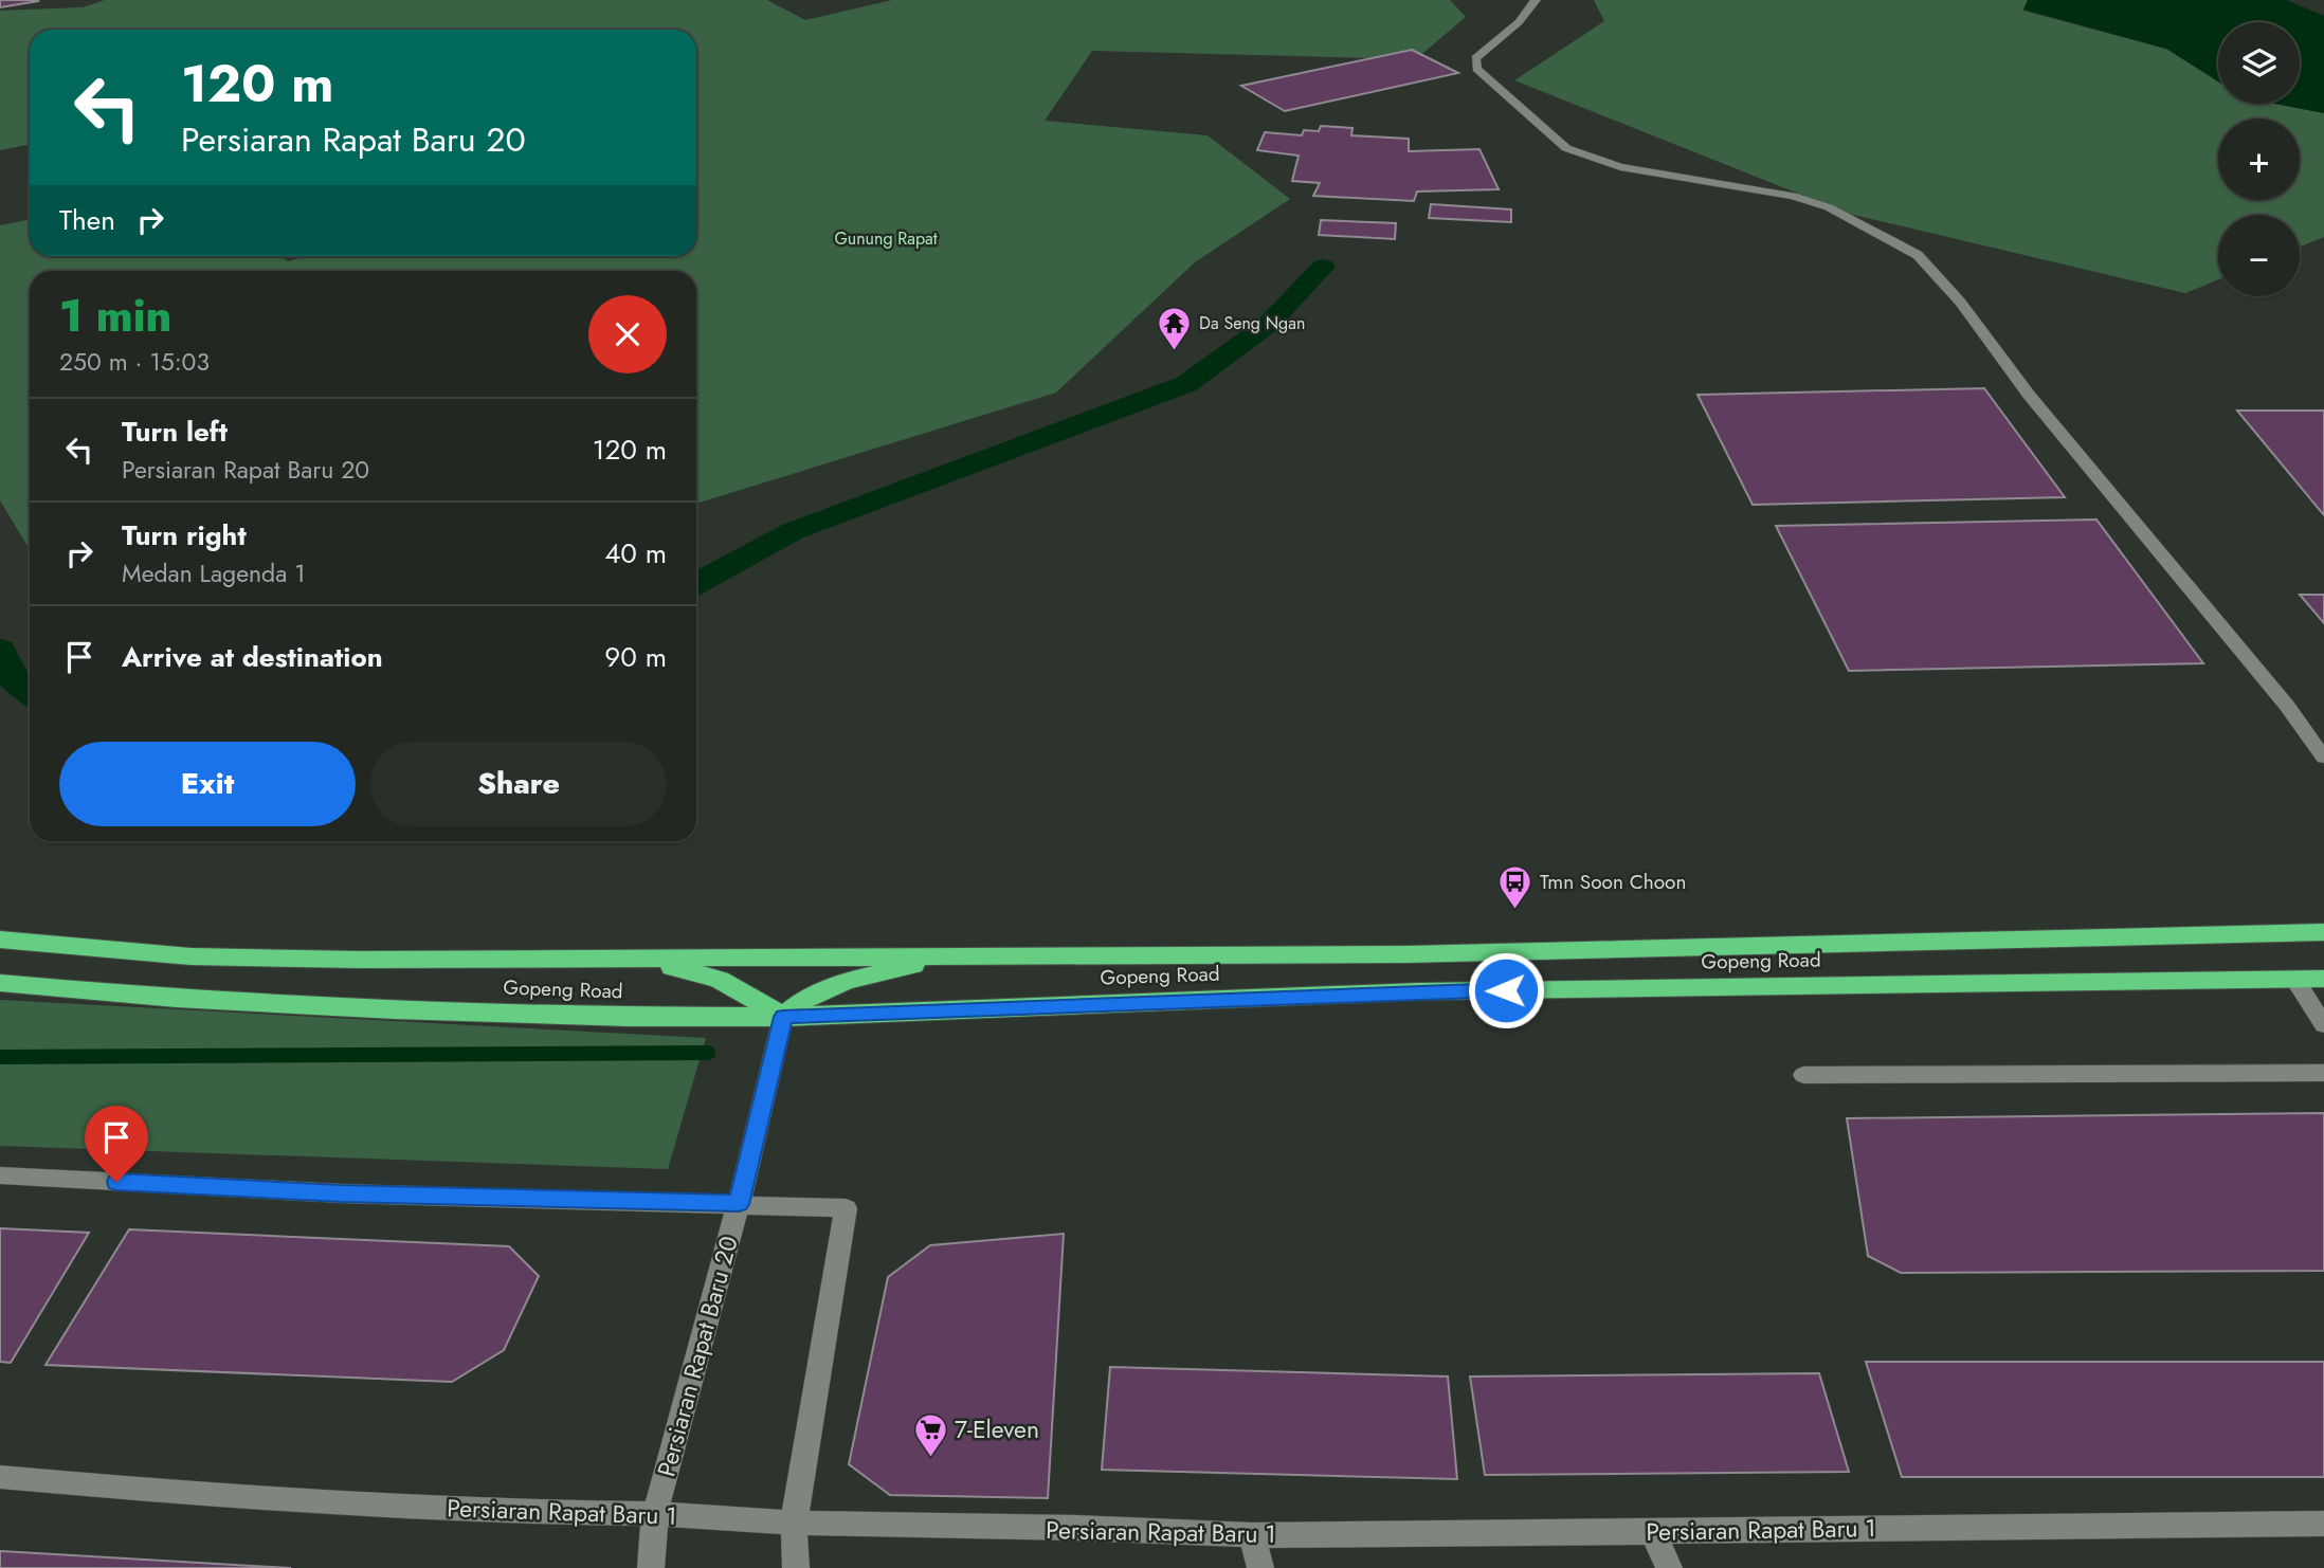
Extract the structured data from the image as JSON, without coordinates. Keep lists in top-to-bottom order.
{
  "streets": {
    "highway": ["Gopeng Road"],
    "street": ["Persiaran Rapat Baru 20", "Persiaran Rapat Baru 1"]
  },
  "crossings": [
    ["Gopeng Road", "Persiaran Rapat Baru 20"],
    ["Persiaran Rapat Baru 20", "Persiaran Rapat Baru 1"]
  ],
  "parks": ["Gunung Rapat"],
  "places": {
    "temple": ["Da Seng Ngan"],
    "bus stop": ["Tmn Soon Choon"],
    "supermarket": ["7-Eleven"]
  },
  "page": {
    "map_buttons": ["+", "−"],
    "turn": ["120 m", "Persiaran Rapat Baru 20"],
    "then": "Then",
    "heading": ["1 min", "250 m · 15:03"],
    "list": [
      {
        "name": "Turn left",
        "note": "Persiaran Rapat Baru 20",
        "value": "120 m"
      },
      {
        "name": "Turn right",
        "note": "Medan Lagenda 1",
        "value": "40 m"
      },
      {
        "name": "Arrive at destination",
        "value": "90 m"
      }
    ],
    "buttons": ["Exit", "Share"]
  }
}
